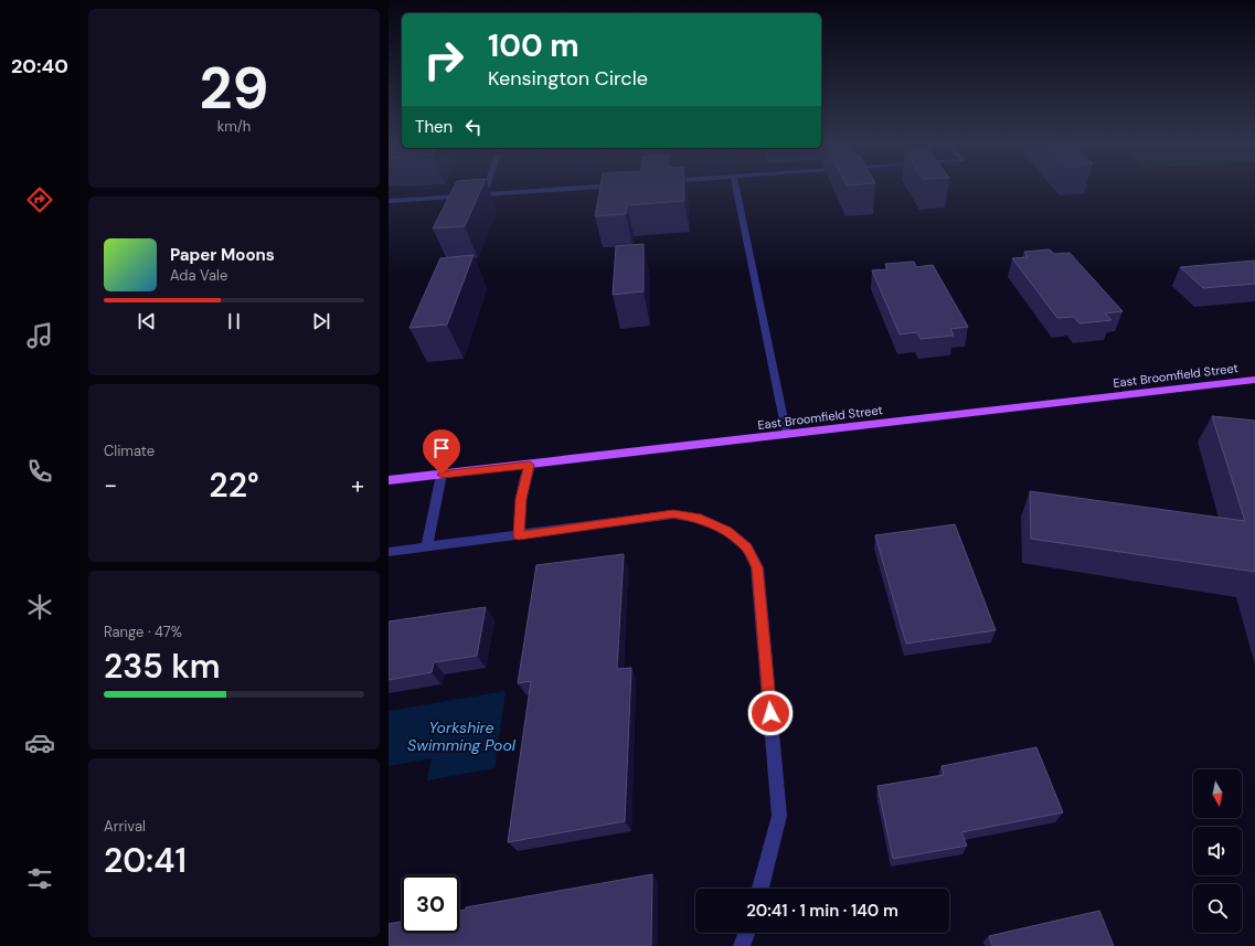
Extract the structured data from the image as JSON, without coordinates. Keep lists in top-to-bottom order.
{
  "streets": {
    "main road": ["East Broomfield Street"]
  },
  "water": ["Yorkshire Swimming Pool"],
  "north": "bottom",
  "page": {
    "tabs": "20:40",
    "tile": [
      ["29", "km/h"],
      "Climate",
      ["Range · 47%", "235 km"],
      ["Arrival", "20:41"]
    ],
    "turn": ["100 m", "Kensington Circle"],
    "then": "Then",
    "song": ["Paper Moons", "Ada Vale"],
    "heat": ["−", "22°", "+"],
    "limit": "30",
    "trip": "20:41 · 1 min · 140 m"
  }
}
